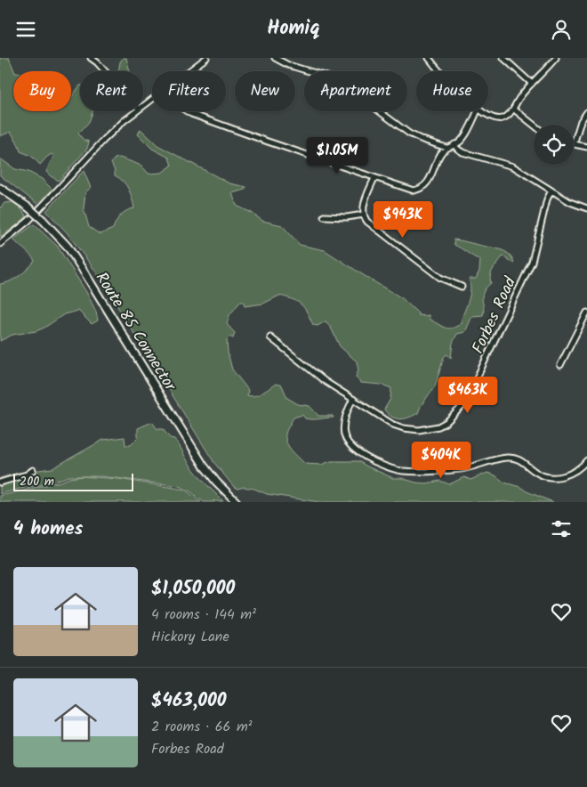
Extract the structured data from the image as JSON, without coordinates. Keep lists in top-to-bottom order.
{
  "streets": {
    "main road": ["Route 85 Connector"],
    "street": ["Forbes Road"]
  },
  "scale_bar": "200 m",
  "page": {
    "header": "Homiq",
    "chip": [
      "Buy",
      "Rent",
      "Filters",
      "New",
      "Apartment",
      "House"
    ],
    "price": [
      "$1.05M",
      "$943K",
      "$463K",
      "$404K"
    ],
    "scale": "200 m",
    "heading": "4 homes",
    "list": [
      {
        "name": "$1,050,000",
        "note": "4 rooms · 144 m² · Hickory Lane"
      },
      {
        "name": "$463,000",
        "note": "2 rooms · 66 m² · Forbes Road"
      }
    ]
  }
}
